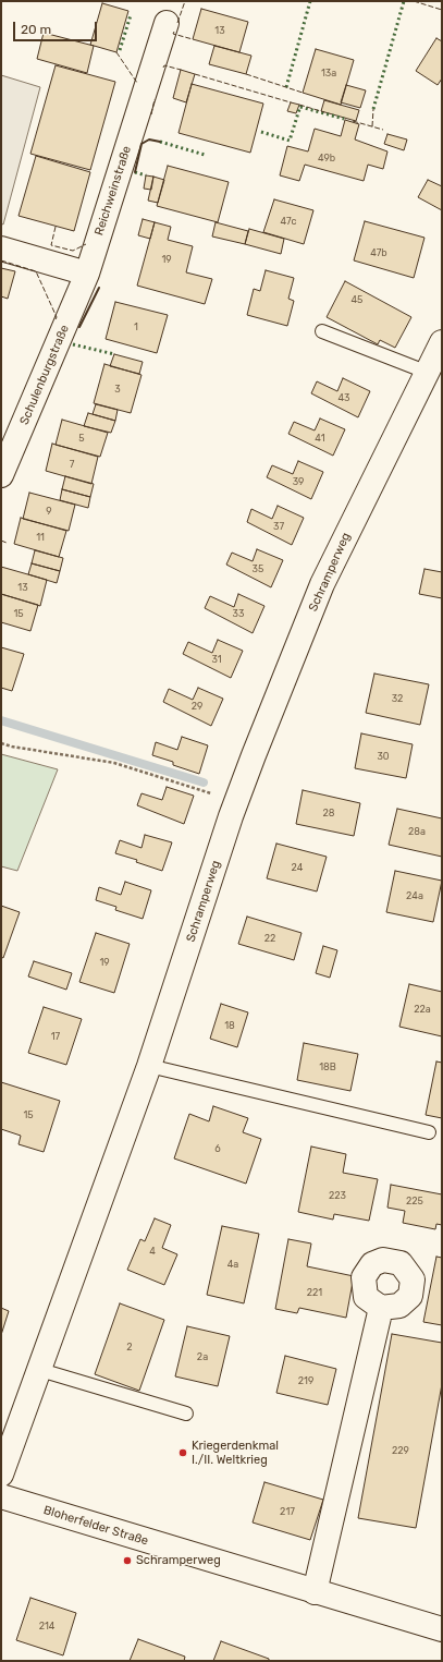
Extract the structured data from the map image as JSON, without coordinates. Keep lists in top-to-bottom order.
{
  "streets": {
    "street": [
      "Reichweinstraße",
      "Schulenburgstraße",
      "Schramperweg",
      "Bloherfelder Straße"
    ]
  },
  "crossings": [
    ["Reichweinstraße", "Schulenburgstraße"]
  ],
  "places": ["Kriegerdenkmal I./II. Weltkrieg", "Schramperweg"],
  "house_numbers": [
    "13",
    "13a",
    "49b",
    "47c",
    "47b",
    "19",
    "45",
    "1",
    "3",
    "43",
    "5",
    "41",
    "7",
    "39",
    "9",
    "37",
    "11",
    "35",
    "13",
    "15",
    "33",
    "31",
    "32",
    "29",
    "30",
    "28",
    "28a",
    "24",
    "24a",
    "22",
    "19",
    "22a",
    "18",
    "17",
    "18B",
    "15",
    "6",
    "223",
    "225",
    "4",
    "4a",
    "221",
    "2",
    "2a",
    "219",
    "229",
    "217",
    "214"
  ],
  "scale_bar": "20 m"
}
